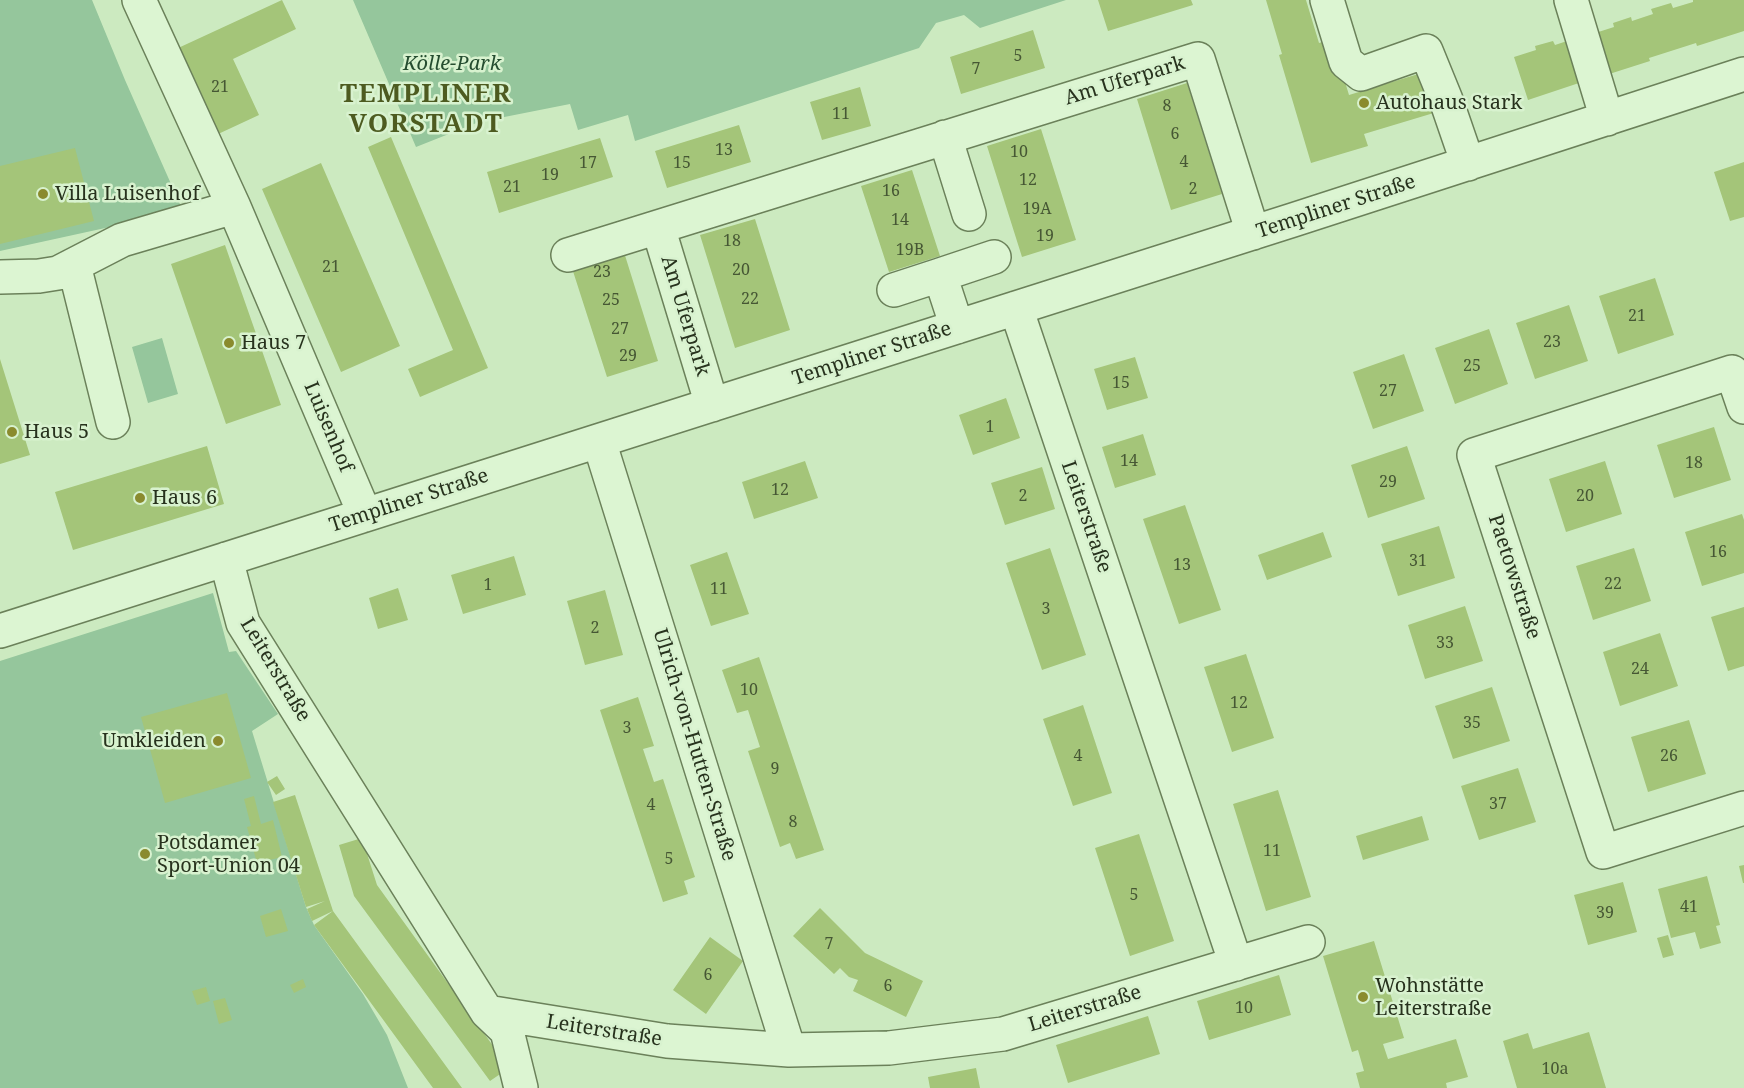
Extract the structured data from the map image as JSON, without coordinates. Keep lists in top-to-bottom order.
{
  "streets": {
    "street": [
      "Am Uferpark",
      "Templiner Straße",
      "Luisenhof",
      "Leiterstraße",
      "Paetowstraße",
      "Ulrich-von-Hutten-Straße"
    ]
  },
  "crossings": [
    ["Am Uferpark", "Templiner Straße"],
    ["Templiner Straße", "Luisenhof"],
    ["Templiner Straße", "Leiterstraße"],
    ["Templiner Straße", "Ulrich-von-Hutten-Straße"],
    ["Leiterstraße", "Ulrich-von-Hutten-Straße"]
  ],
  "districts": ["TEMPLINER VORSTADT"],
  "parks": ["Kölle-Park"],
  "places": [
    "Autohaus Stark",
    "Villa Luisenhof",
    "Haus 7",
    "Haus 5",
    "Haus 6",
    "Umkleiden",
    "Potsdamer Sport-Union 04",
    "Wohnstätte Leiterstraße"
  ],
  "house_numbers": [
    "5",
    "7",
    "21",
    "8",
    "11",
    "6",
    "13",
    "10",
    "4",
    "17",
    "15",
    "19",
    "12",
    "21",
    "2",
    "16",
    "19A",
    "14",
    "19",
    "18",
    "19B",
    "21",
    "20",
    "23",
    "22",
    "25",
    "21",
    "27",
    "23",
    "29",
    "25",
    "15",
    "27",
    "1",
    "14",
    "18",
    "29",
    "12",
    "2",
    "20",
    "16",
    "31",
    "13",
    "22",
    "1",
    "11",
    "3",
    "2",
    "33",
    "24",
    "10",
    "12",
    "35",
    "3",
    "4",
    "26",
    "9",
    "37",
    "4",
    "8",
    "11",
    "5",
    "5",
    "41",
    "39",
    "7",
    "6",
    "6",
    "10",
    "10a"
  ]
}
